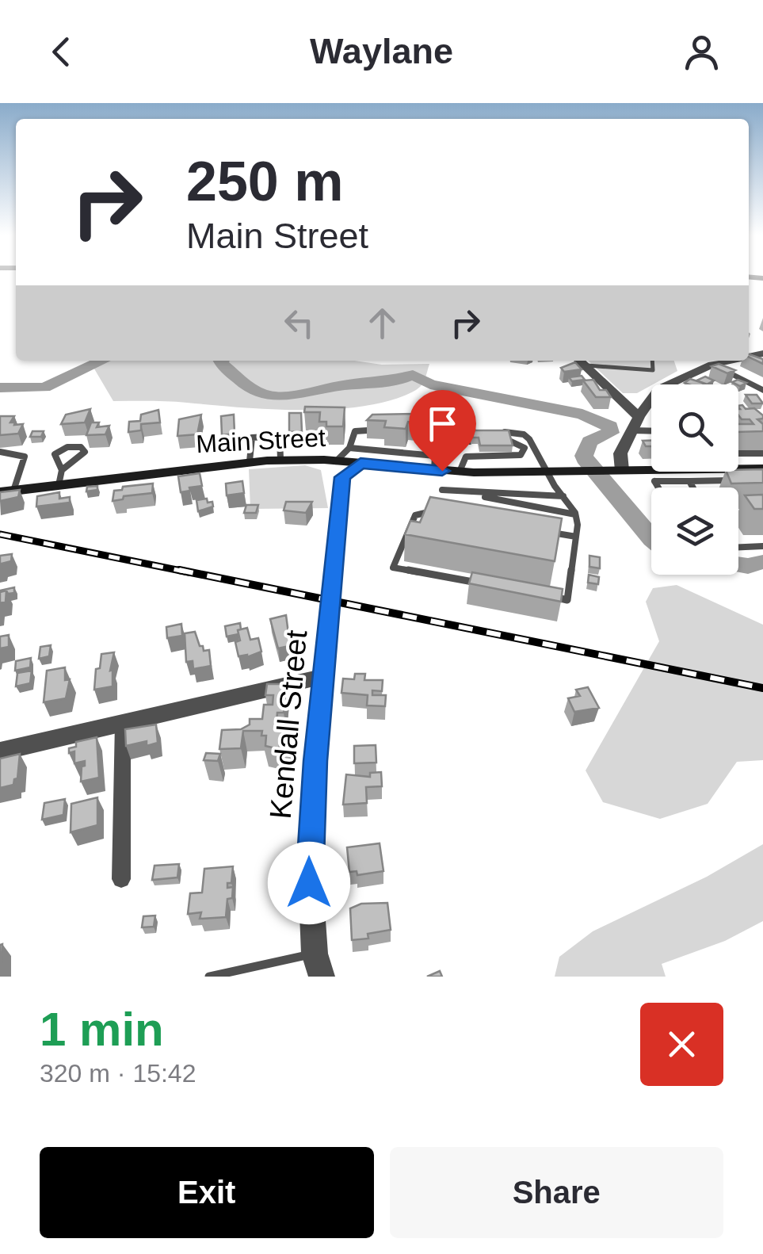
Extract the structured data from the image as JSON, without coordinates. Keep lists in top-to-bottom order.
{
  "streets": {
    "main road": ["Main Street"],
    "street": ["Kendall Street"]
  },
  "page": {
    "header": "Waylane",
    "turn": ["250 m", "Main Street"],
    "heading": ["1 min", "320 m · 15:42"],
    "buttons": ["Exit", "Share"]
  }
}
